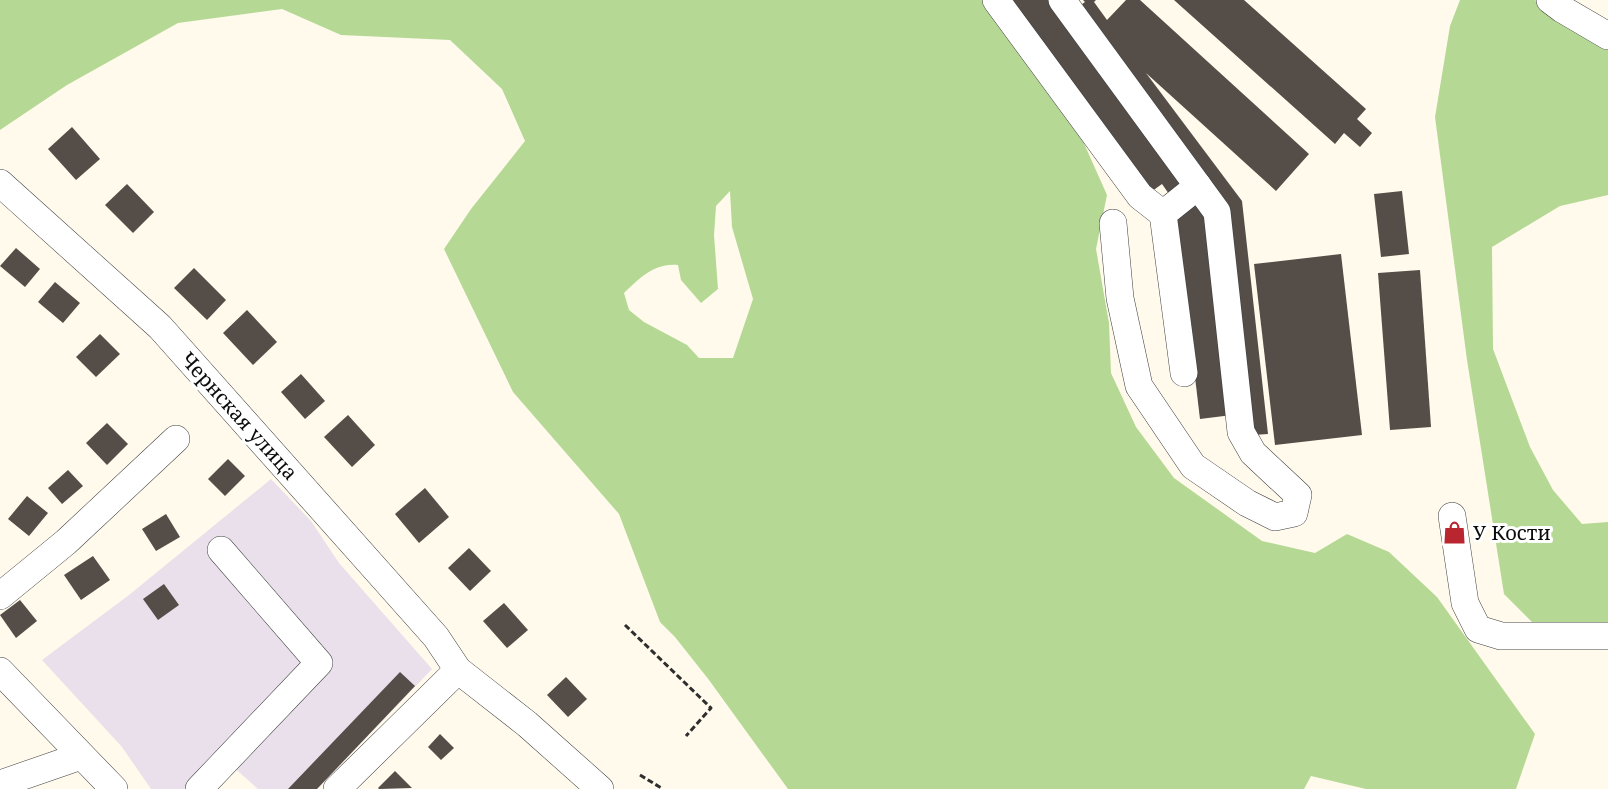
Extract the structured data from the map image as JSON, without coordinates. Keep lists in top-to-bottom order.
{
  "streets": {
    "street": ["Чернская улица"]
  },
  "places": {
    "shop": ["У Кости"]
  }
}
